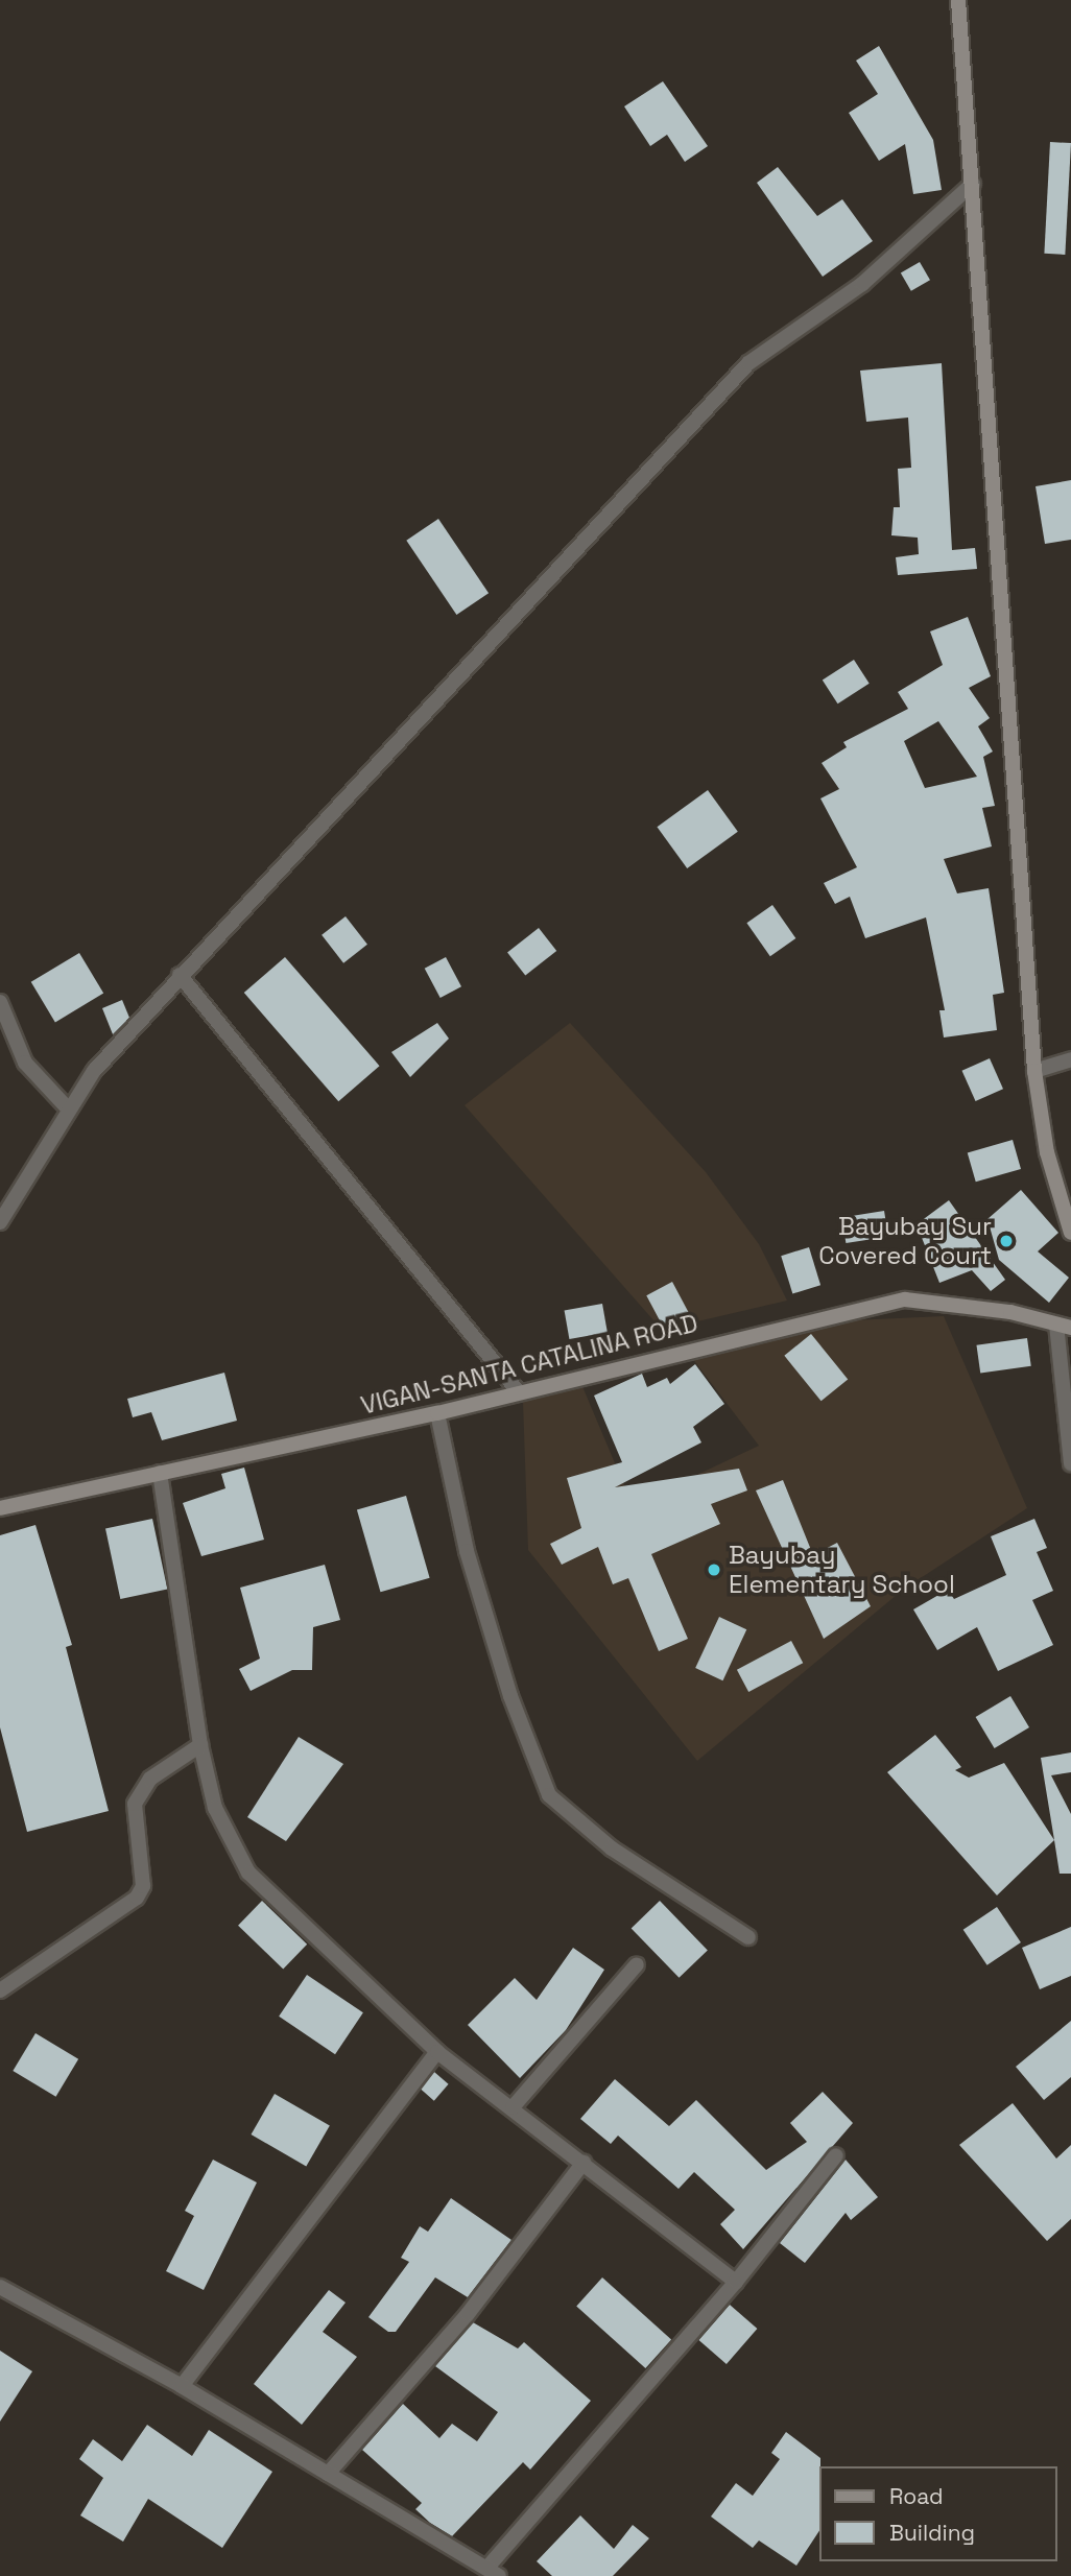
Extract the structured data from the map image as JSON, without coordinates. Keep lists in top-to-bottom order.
{
  "streets": {
    "main road": ["VIGAN-SANTA CATALINA ROAD"]
  },
  "places": ["Bayubay Sur Covered Court", "Bayubay Elementary School"],
  "legend": ["Road", "Building"]
}
